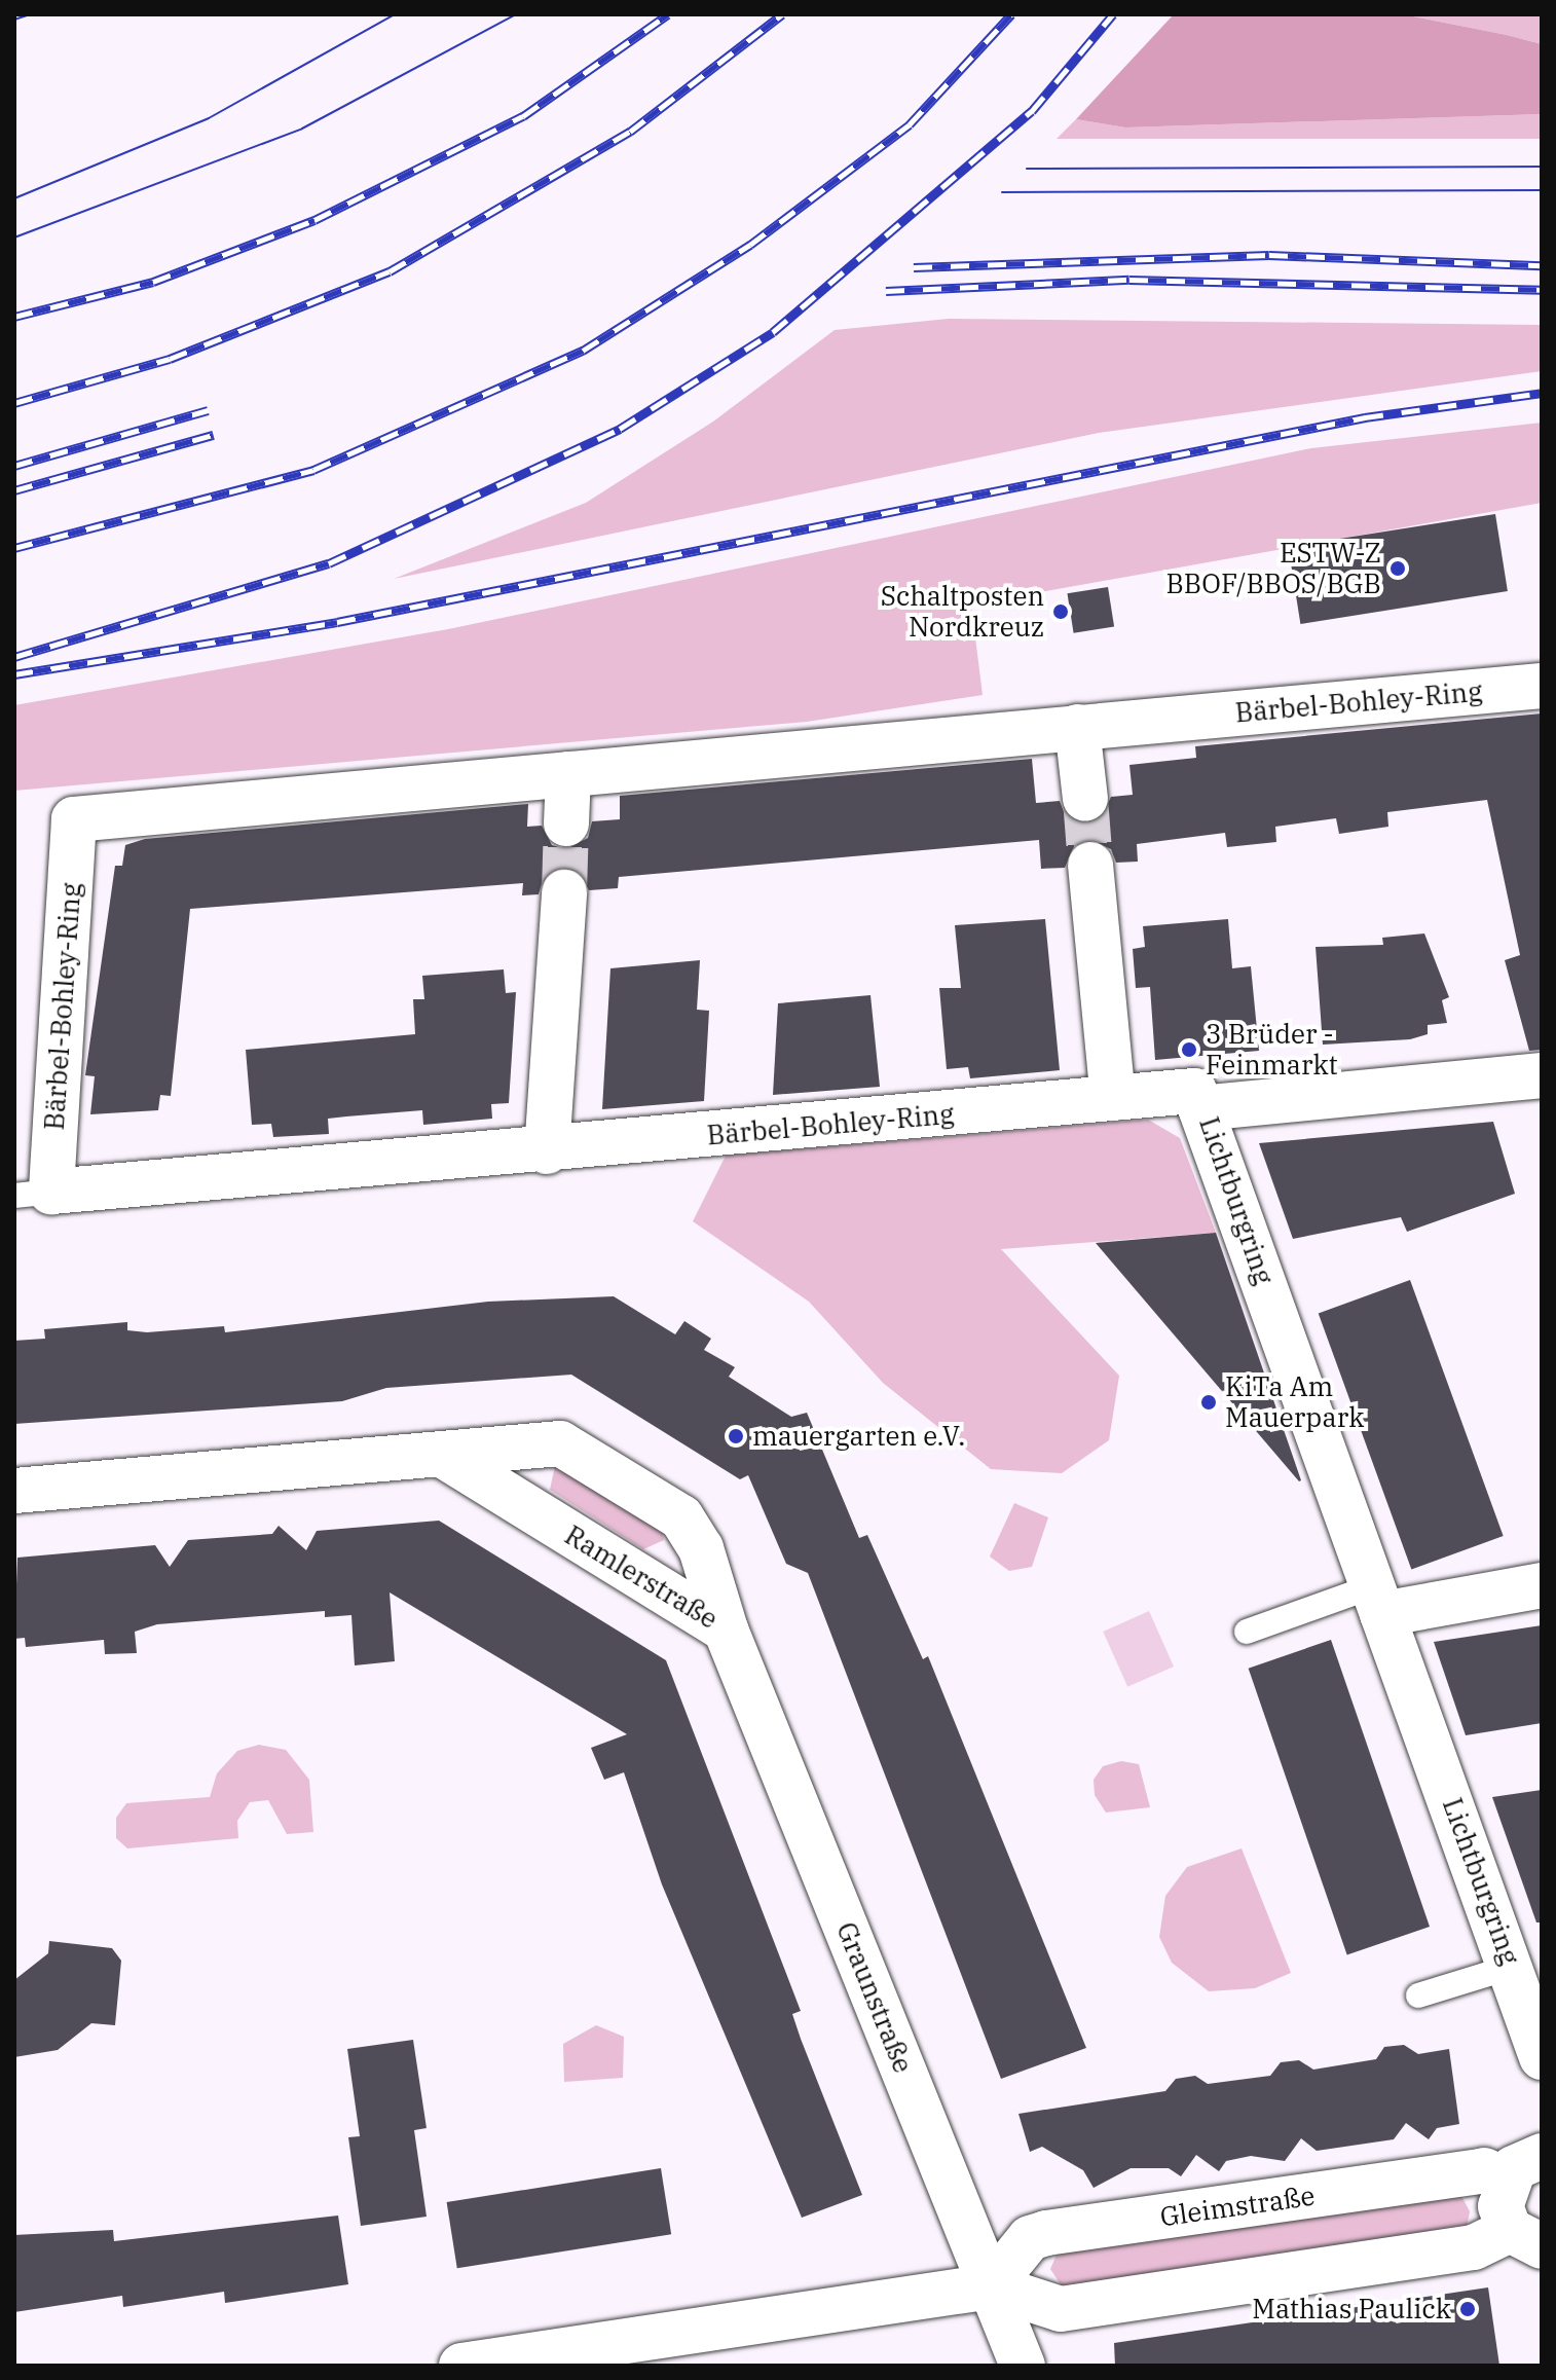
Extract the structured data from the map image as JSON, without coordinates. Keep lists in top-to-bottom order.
{
  "streets": {
    "street": [
      "Bärbel-Bohley-Ring",
      "Lichtburgring",
      "Ramlerstraße",
      "Graunstraße",
      "Gleimstraße"
    ]
  },
  "crossings": [
    ["Bärbel-Bohley-Ring", "Lichtburgring"],
    ["Ramlerstraße", "Graunstraße"],
    ["Graunstraße", "Gleimstraße"]
  ],
  "places": [
    "ESTW-Z BBOF/BBOS/BGB",
    "Schaltposten Nordkreuz",
    "3 Brüder - Feinmarkt",
    "KiTa Am Mauerpark",
    "mauergarten e.V.",
    "Mathias Paulick"
  ]
}
